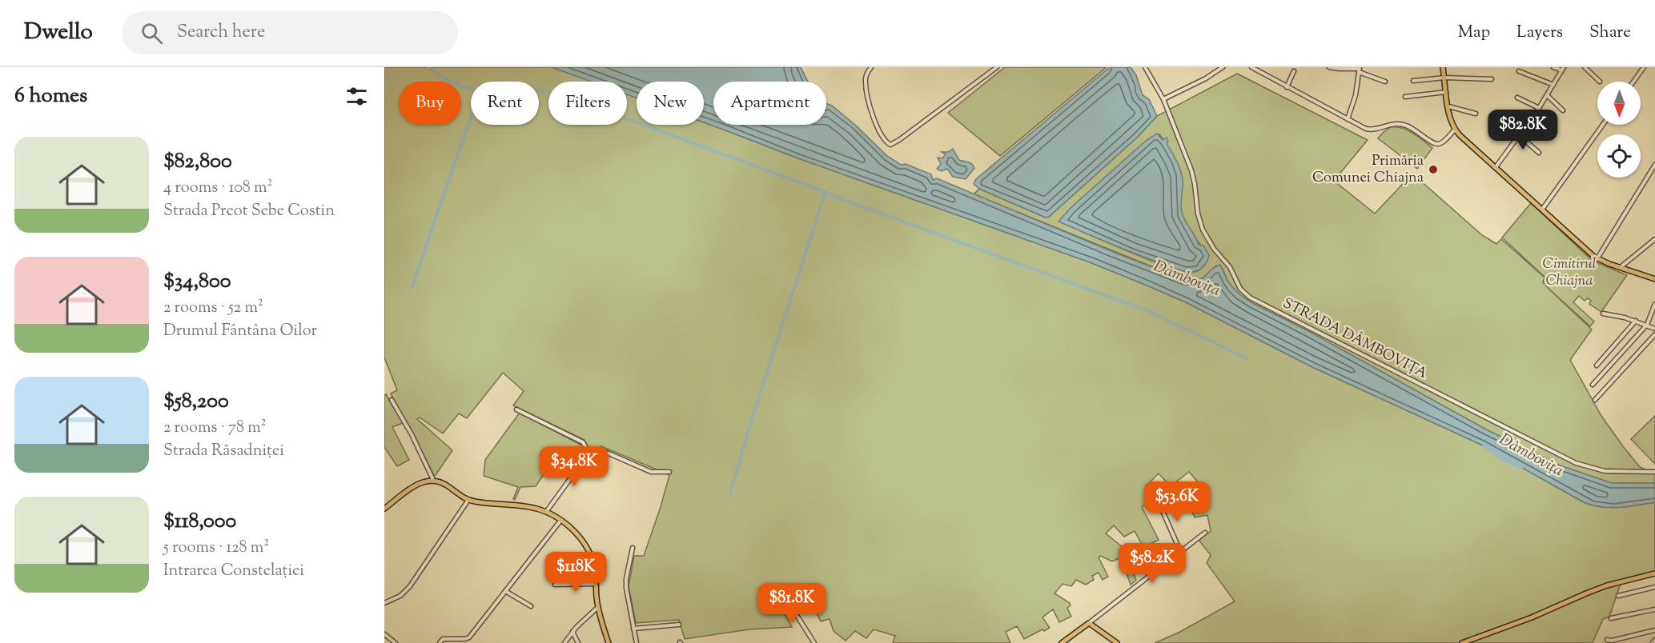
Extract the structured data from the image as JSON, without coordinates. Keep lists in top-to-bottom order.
{
  "streets": {
    "street": ["STRADA DÂMBOVIȚA"]
  },
  "water": ["Dâmbovița"],
  "parks": ["Cimitirul Chiajna"],
  "places": ["Primăria Comunei Chiajna"],
  "north": "bottom",
  "page": {
    "header": "Dwello",
    "search": "Search here",
    "nav": ["Map", "Layers", "Share"],
    "heading": "6 homes",
    "chip": [
      "Buy",
      "Rent",
      "Filters",
      "New",
      "Apartment"
    ],
    "price": [
      "$82.8K",
      "$34.8K",
      "$53.6K",
      "$58.2K",
      "$118K",
      "$81.8K"
    ],
    "list": [
      {
        "name": "$82,800",
        "note": "4 rooms · 108 m² · Strada Preot Sebe Costin"
      },
      {
        "name": "$34,800",
        "note": "2 rooms · 52 m² · Drumul Fântâna Oilor"
      },
      {
        "name": "$58,200",
        "note": "2 rooms · 78 m² · Strada Răsadniței"
      },
      {
        "name": "$118,000",
        "note": "5 rooms · 128 m² · Intrarea Constelației"
      }
    ]
  }
}
